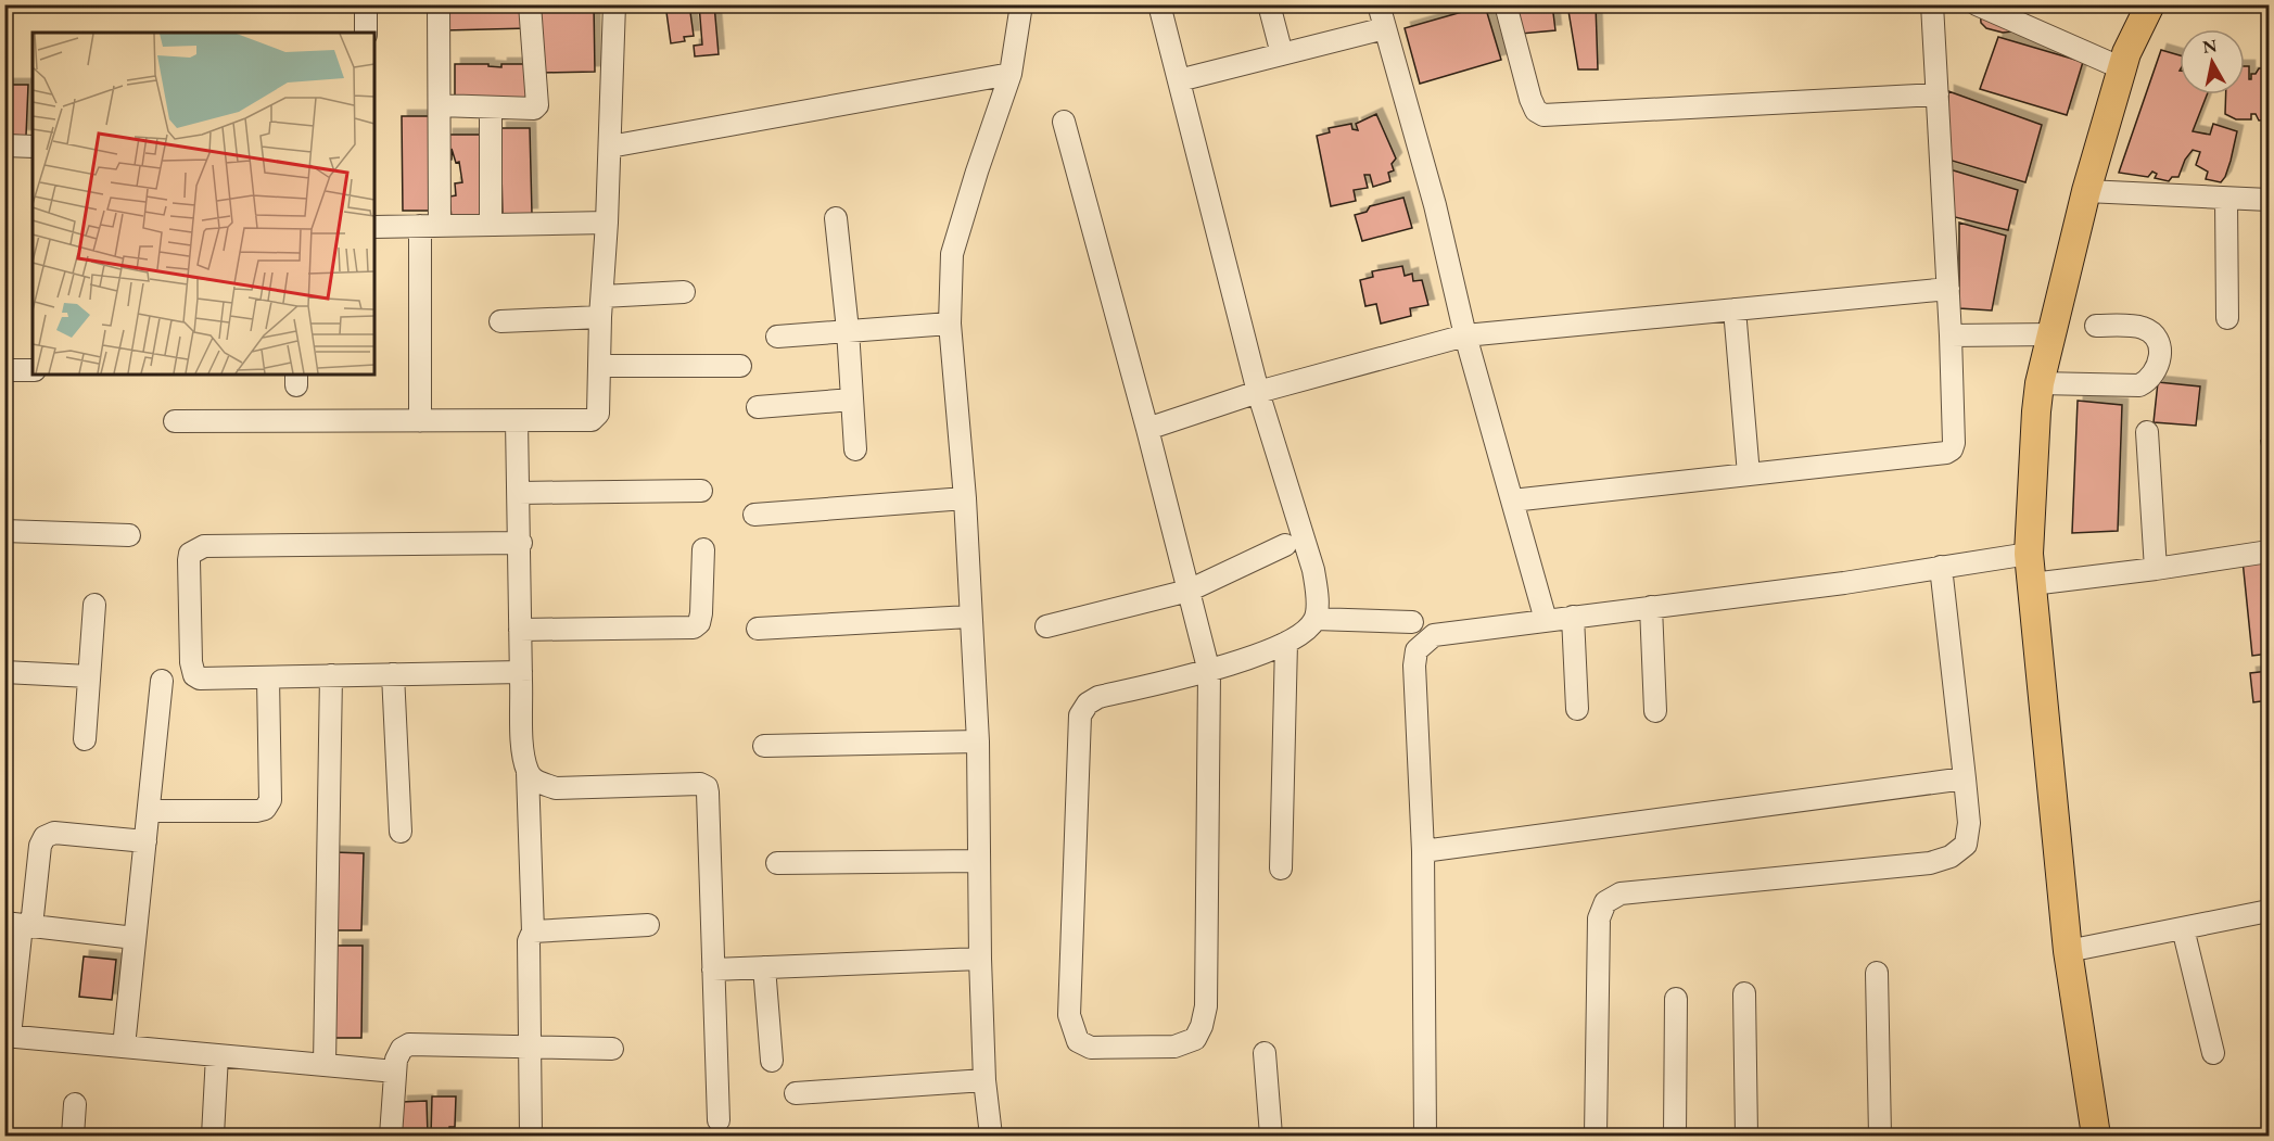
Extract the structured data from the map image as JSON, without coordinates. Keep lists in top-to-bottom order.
{
  "north": "top"
}
